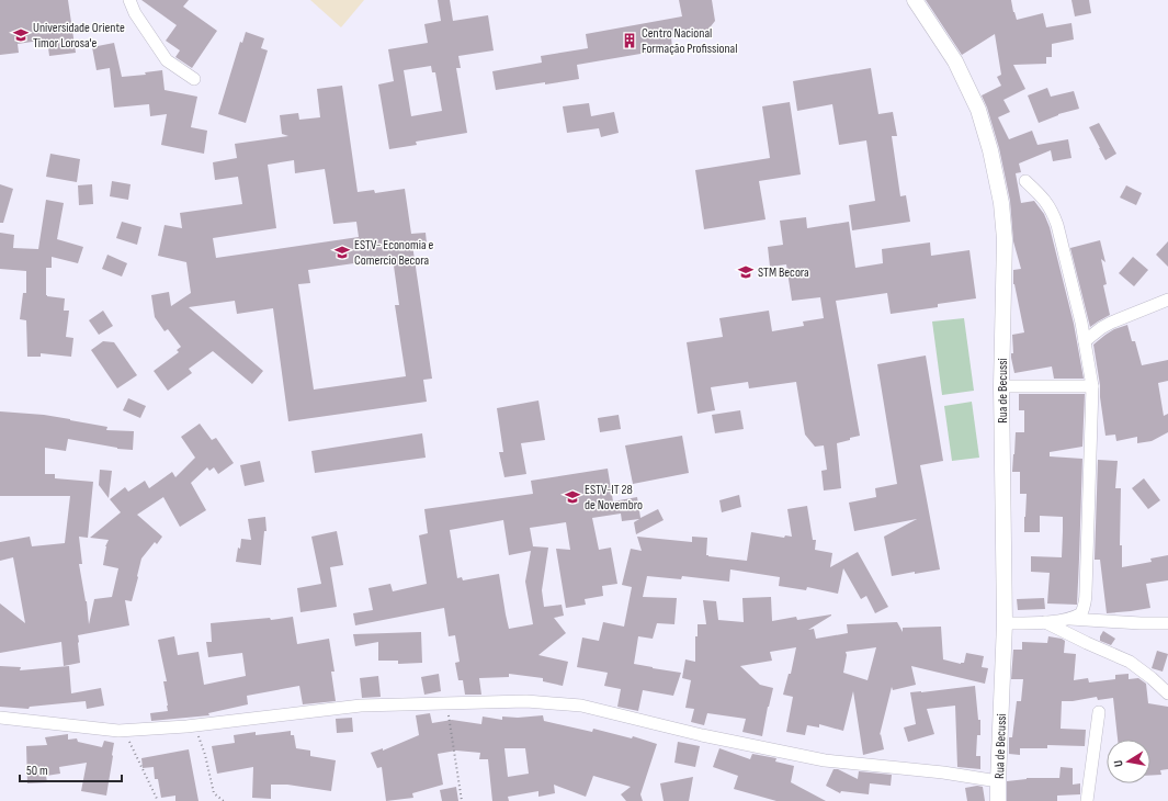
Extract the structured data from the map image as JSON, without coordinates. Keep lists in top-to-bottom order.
{
  "streets": {
    "street": ["Rua de Becussi"]
  },
  "places": {
    "school or university": [
      "Universidade Oriente Timor Lorosa'e",
      "ESTV- Economia e Comercio Becora",
      "STM Becora",
      "ESTV-IT 28 de Novembro"
    ],
    "building": ["Centro Nacional Formação Profissional"]
  },
  "scale_bar": "50 m",
  "north": "left"
}
